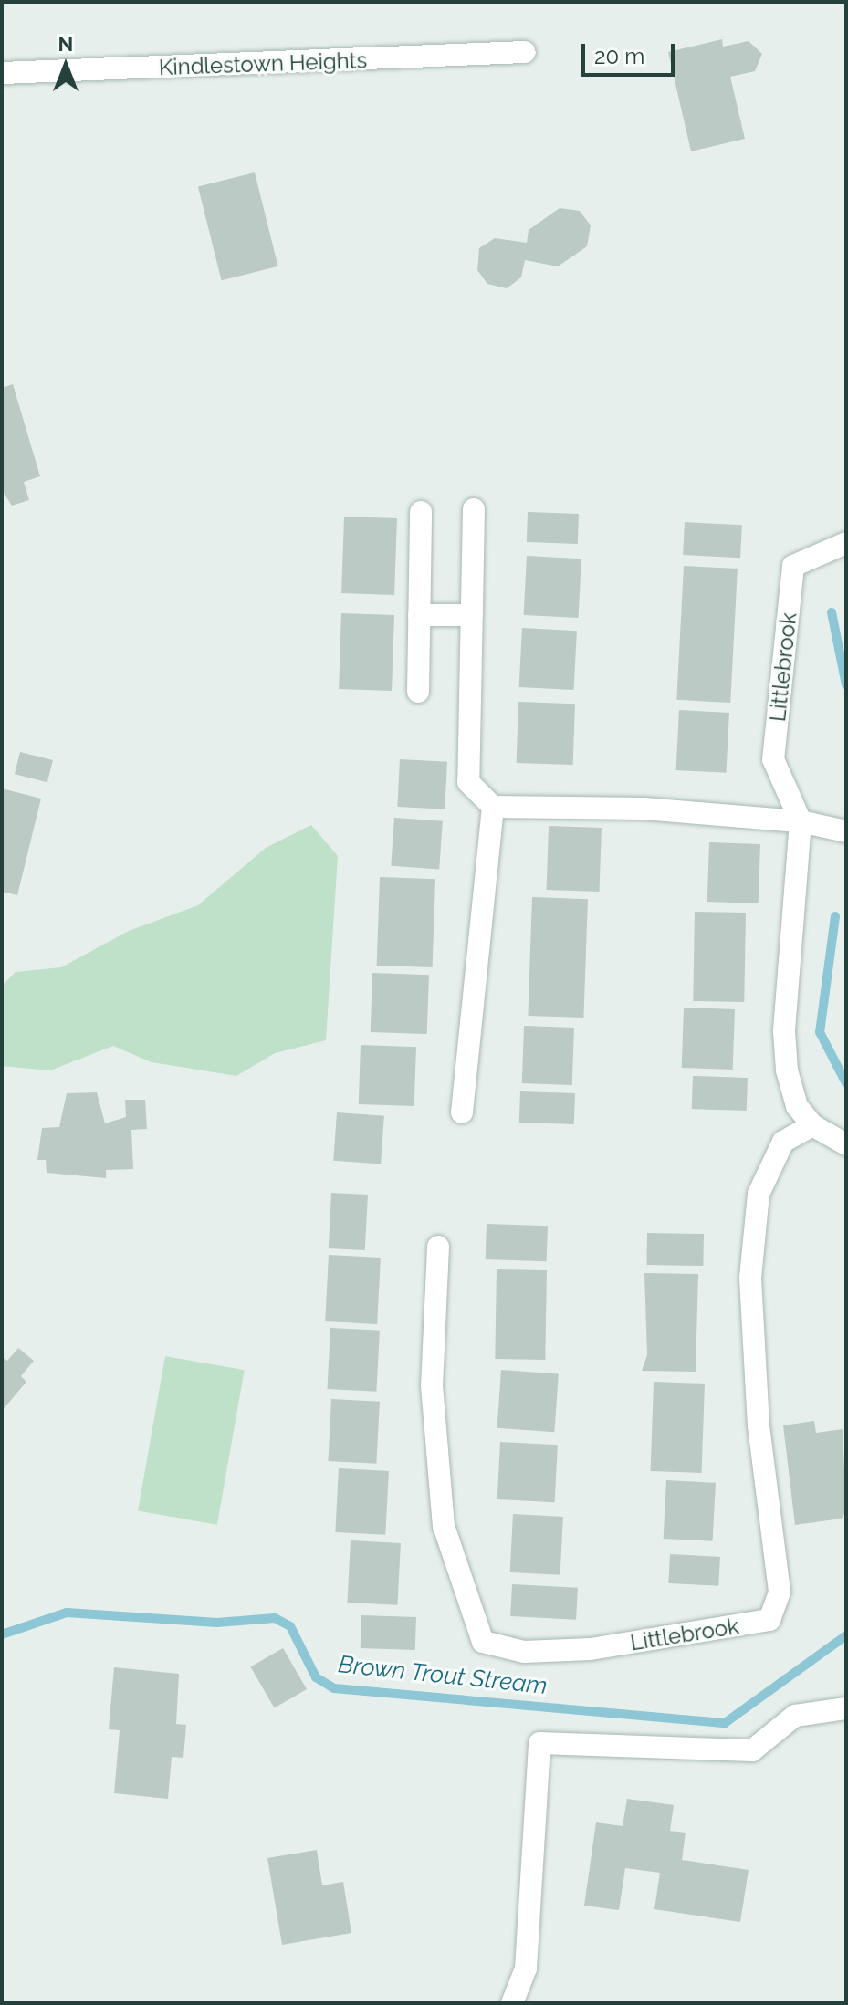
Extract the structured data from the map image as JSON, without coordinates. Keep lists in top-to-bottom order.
{
  "streets": {
    "street": ["Kindlestown Heights", "Littlebrook"]
  },
  "water": ["Brown Trout Stream"],
  "scale_bar": "20 m",
  "north": "top"
}
